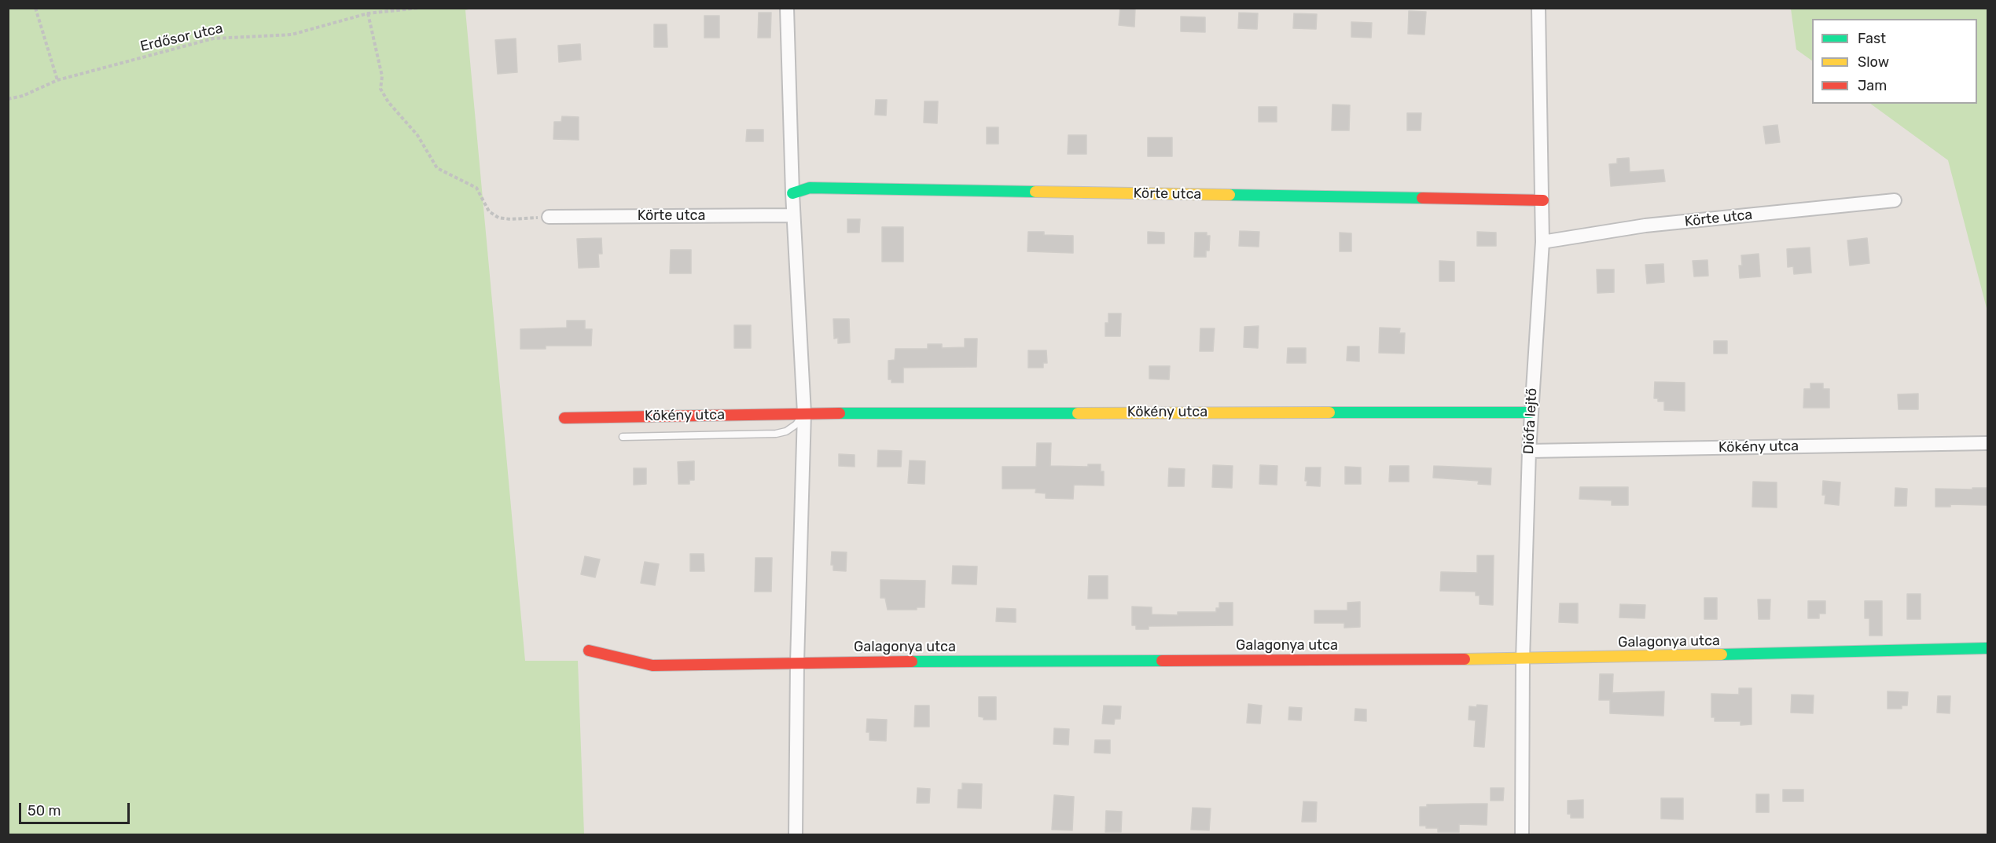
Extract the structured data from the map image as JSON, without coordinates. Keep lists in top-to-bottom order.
{
  "streets": {
    "street": [
      "Körte utca",
      "Kökény utca",
      "Diófa lejtő",
      "Galagonya utca"
    ],
    "path": ["Erdősor utca"]
  },
  "crossings": [
    ["Körte utca", "Diófa lejtő"],
    ["Kökény utca", "Diófa lejtő"],
    ["Diófa lejtő", "Galagonya utca"]
  ],
  "legend": ["Fast", "Slow", "Jam"],
  "scale_bar": "50 m"
}
